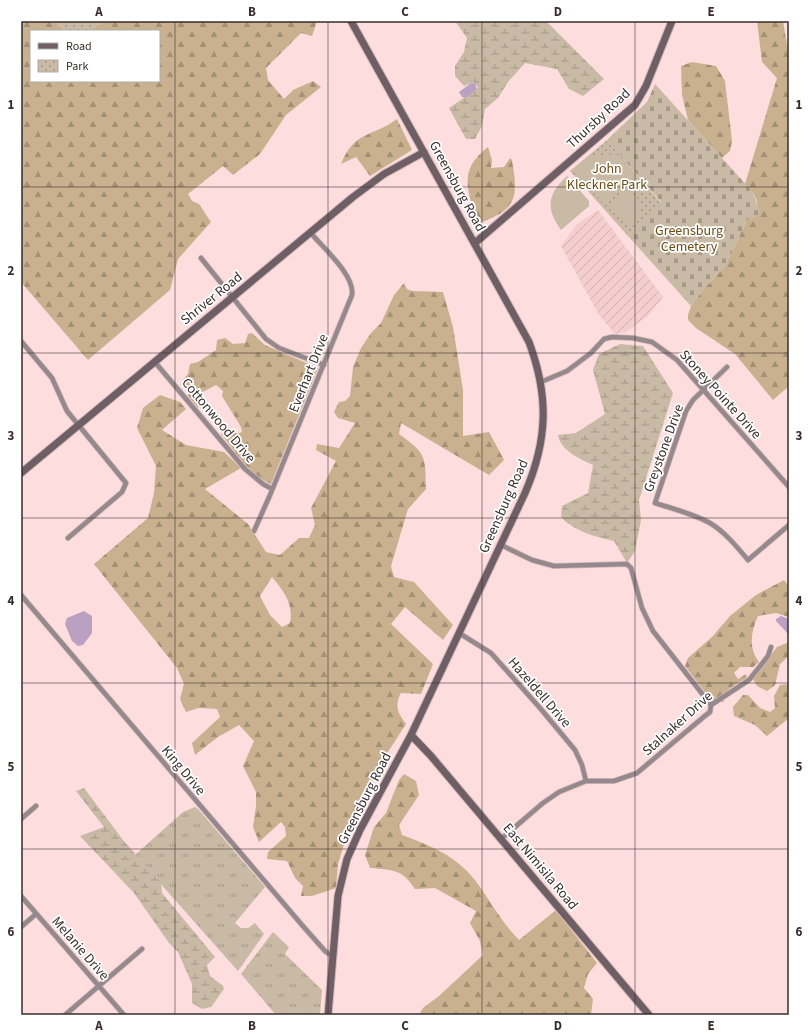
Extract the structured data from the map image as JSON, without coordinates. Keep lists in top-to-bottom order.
{
  "streets": {
    "street": [
      "Thursby Road",
      "Greensburg Road",
      "Shriver Road",
      "Everhart Drive",
      "Stoney Pointe Drive",
      "Cottonwood Drive",
      "Greystone Drive",
      "Hazeldell Drive",
      "Stalnaker Drive",
      "King Drive",
      "East Nimisila Road",
      "Melanie Drive"
    ]
  },
  "crossings": [
    ["Thursby Road", "Greensburg Road"],
    ["Greensburg Road", "Shriver Road"],
    ["Greensburg Road", "Stoney Pointe Drive"],
    ["Greensburg Road", "Hazeldell Drive"],
    ["Greensburg Road", "King Drive"],
    ["Greensburg Road", "East Nimisila Road"],
    ["Shriver Road", "Everhart Drive"],
    ["Shriver Road", "Cottonwood Drive"],
    ["Everhart Drive", "Cottonwood Drive"],
    ["Stoney Pointe Drive", "Greystone Drive"],
    ["Hazeldell Drive", "Stalnaker Drive"],
    ["Stalnaker Drive", "East Nimisila Road"]
  ],
  "parks": ["John Kleckner Park", "Greensburg Cemetery"],
  "legend": ["Road", "Park"],
  "grid": {
    "columns": [
      "A",
      "B",
      "C",
      "D",
      "E"
    ],
    "rows": [
      "1",
      "2",
      "3",
      "4",
      "5",
      "6"
    ]
  }
}
